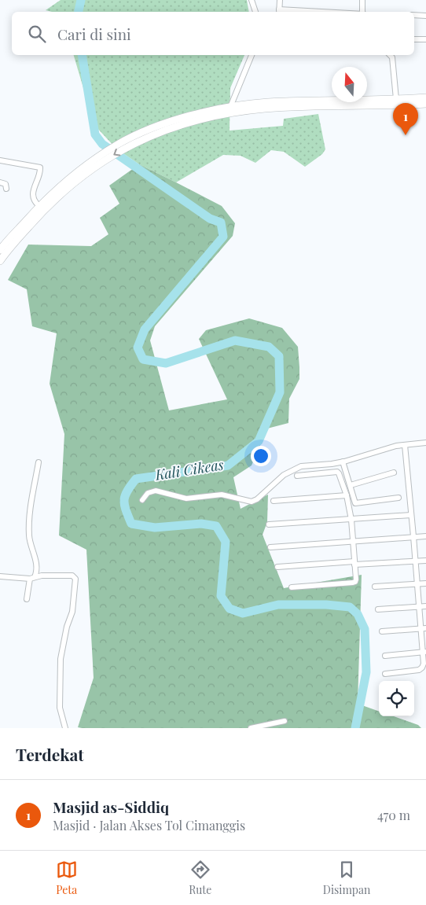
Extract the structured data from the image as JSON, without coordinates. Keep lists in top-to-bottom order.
{
  "water": ["Kali Cikeas"],
  "north": "top",
  "page": {
    "search": "Cari di sini",
    "pins": "1",
    "heading": "Terdekat",
    "list": [
      {
        "mark": "1",
        "name": "Masjid as-Siddiq",
        "note": "Masjid · Jalan Akses Tol Cimanggis",
        "value": "470 m"
      }
    ],
    "nav": ["Peta", "Rute", "Disimpan"]
  }
}
